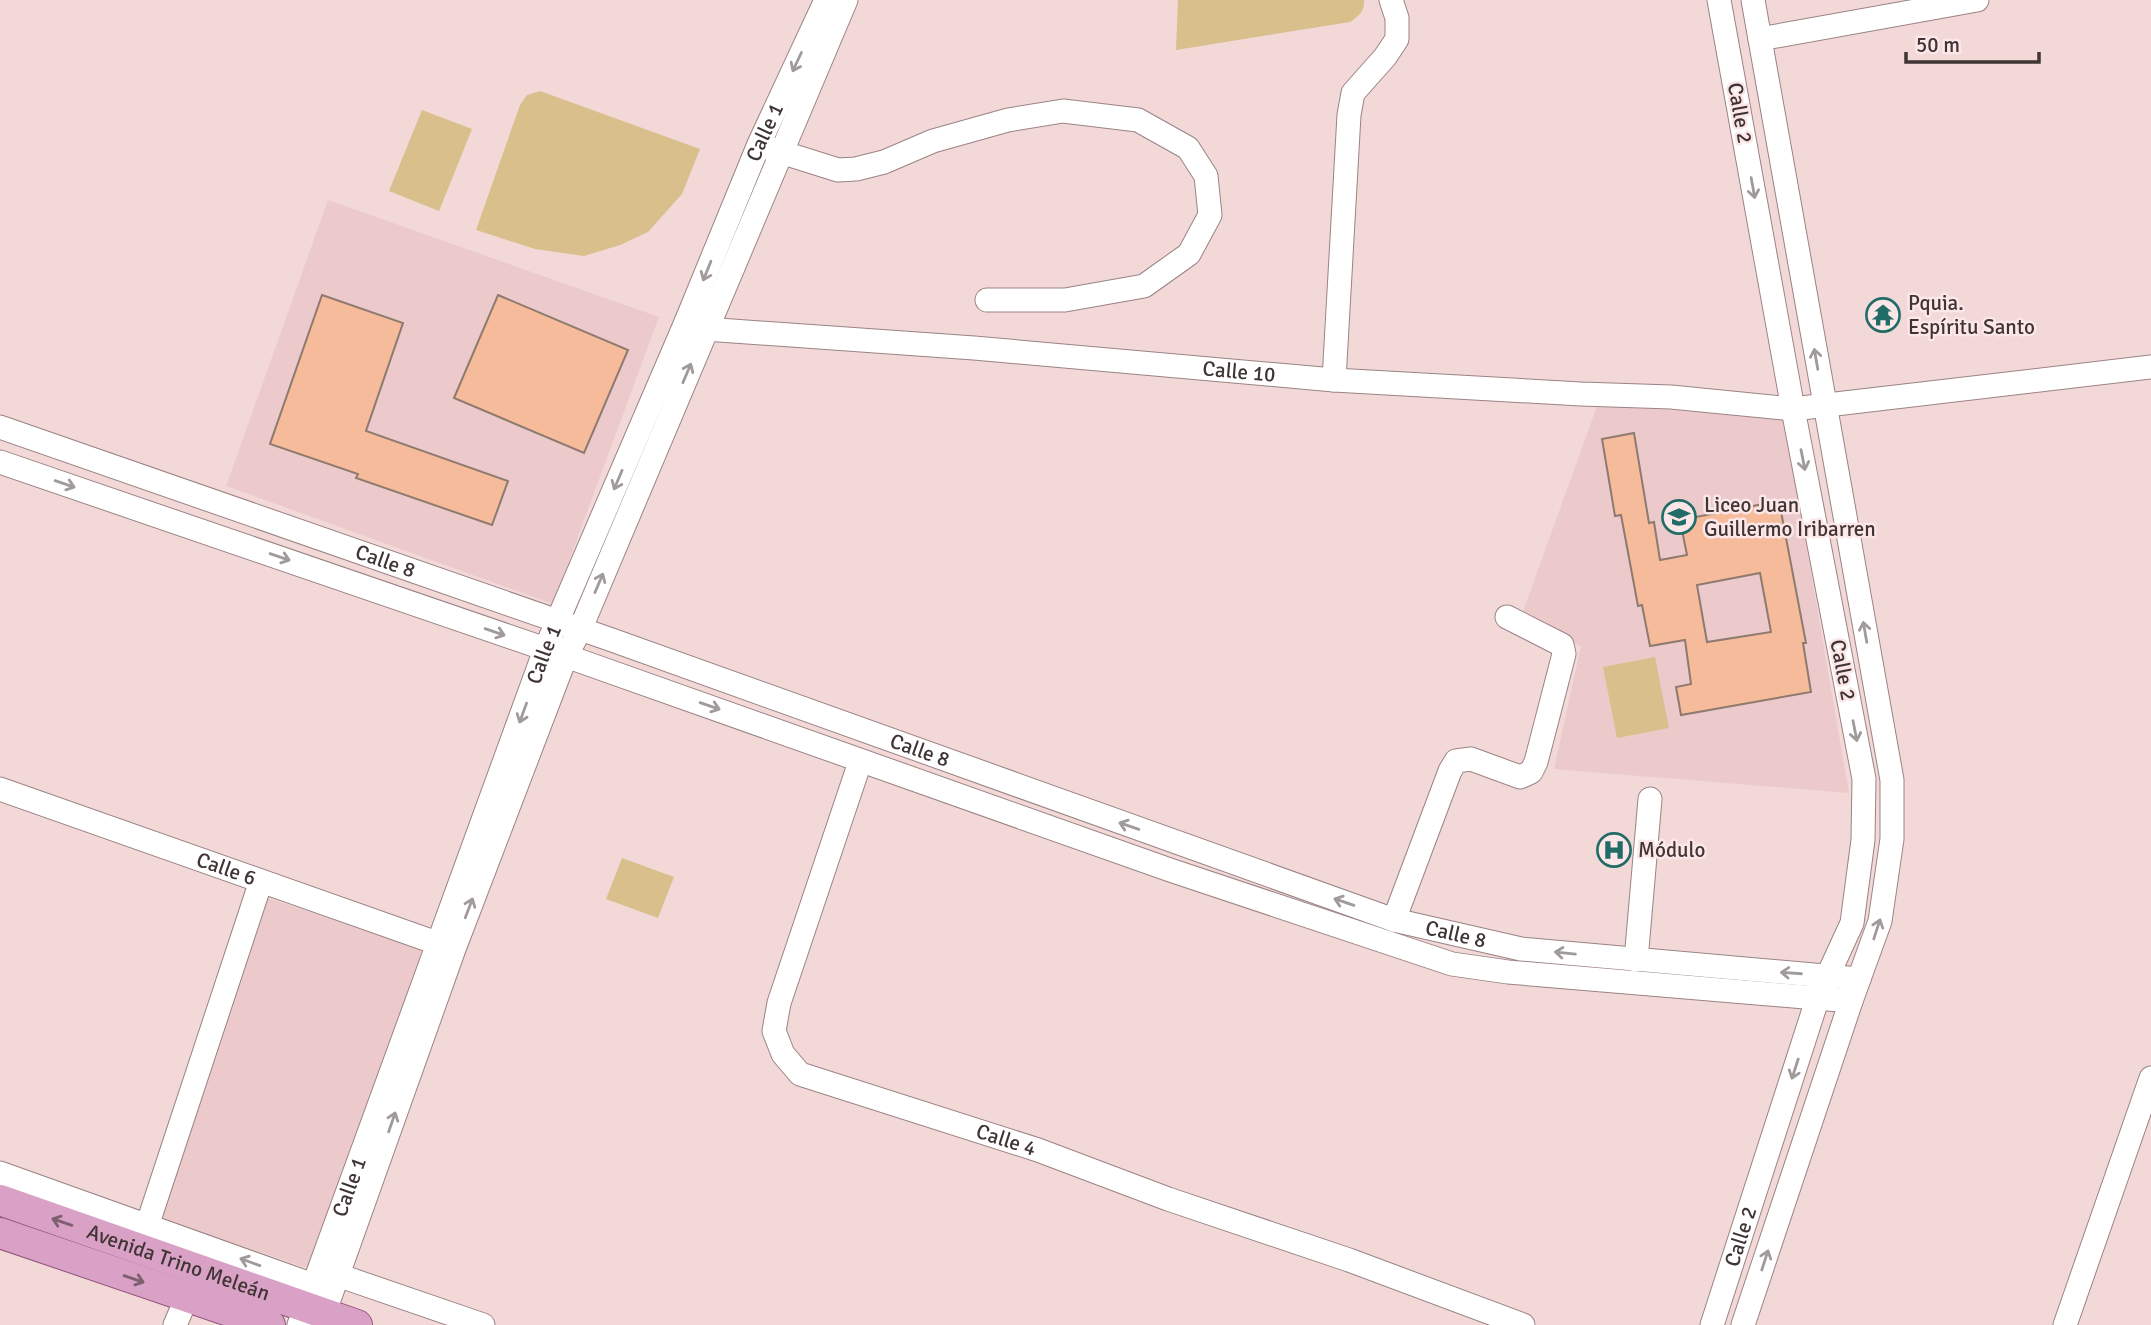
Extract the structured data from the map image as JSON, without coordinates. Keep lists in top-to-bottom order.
{
  "streets": {
    "main road": ["Avenida Trino Meleán"],
    "street": [
      "Calle 2",
      "Calle 1",
      "Calle 10",
      "Calle 8",
      "Calle 6",
      "Calle 4"
    ]
  },
  "crossings": [
    ["Calle 2", "Calle 10"],
    ["Calle 2", "Calle 8"],
    ["Calle 1", "Calle 10"],
    ["Calle 1", "Calle 8"],
    ["Calle 1", "Calle 6"],
    ["Calle 1", "Avenida Trino Meleán"],
    ["Calle 8", "Calle 4"]
  ],
  "places": {
    "temple": ["Pquia. Espíritu Santo"],
    "school or university": ["Liceo Juan Guillermo Iribarren"],
    "hospital": ["Módulo"]
  },
  "scale_bar": "50 m"
}
